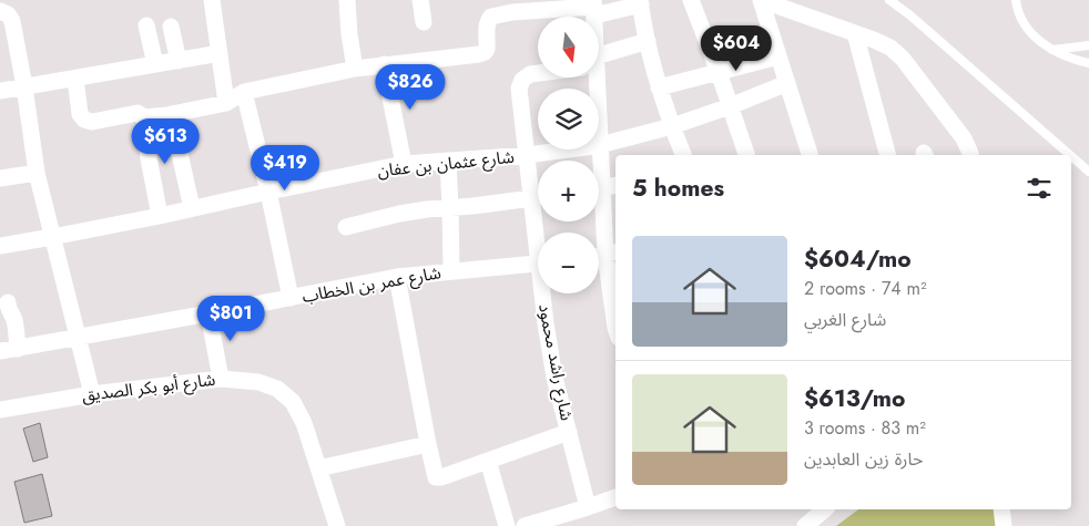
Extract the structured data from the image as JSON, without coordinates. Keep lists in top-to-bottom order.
{
  "streets": {
    "street": [
      "شارع عثمان بن عفان",
      "شارع عمر بن الخطاب",
      "شارع راشد محمود",
      "شارع أبو بكر الصديق"
    ]
  },
  "crossings": [
    ["شارع عثمان بن عفان", "شارع راشد محمود"]
  ],
  "north": "bottom",
  "page": {
    "map_buttons": ["+", "−"],
    "price": [
      "$604",
      "$826",
      "$613",
      "$419",
      "$801"
    ],
    "heading": "5 homes",
    "list": [
      {
        "name": "$604/mo",
        "note": "2 rooms · 74 m² · شارع الغربي"
      },
      {
        "name": "$613/mo",
        "note": "3 rooms · 83 m² · حارة زين العابدين"
      }
    ]
  }
}
